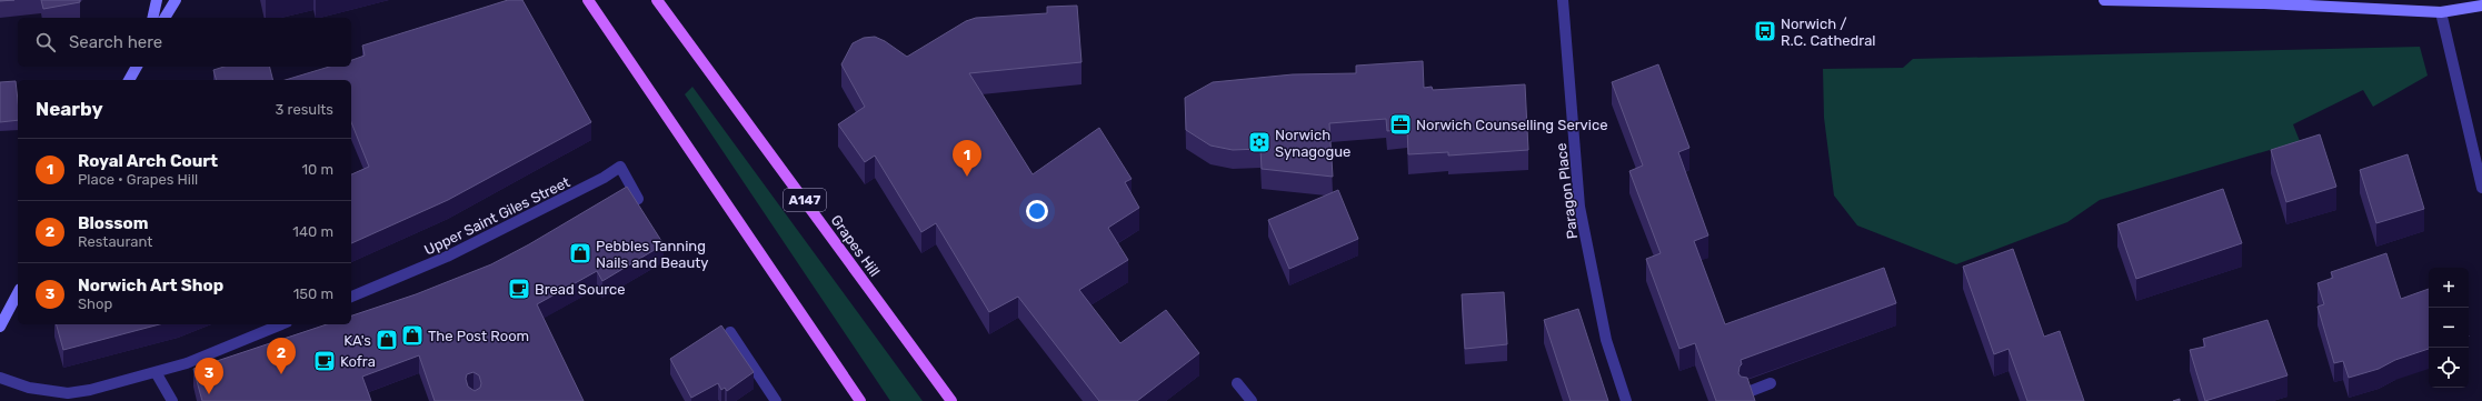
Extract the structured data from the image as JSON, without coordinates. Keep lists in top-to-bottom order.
{
  "streets": {
    "main road": ["A147", "Grapes Hill"],
    "street": ["Paragon Place", "Upper Saint Giles Street"]
  },
  "places": {
    "bus stop": ["Norwich / R.C. Cathedral"],
    "office": ["Norwich Counselling Service"],
    "synagogue": ["Norwich Synagogue"],
    "shop": ["Pebbles Tanning Nails and Beauty", "The Post Room", "KA's"],
    "cafe": ["Bread Source", "Kofra"]
  },
  "page": {
    "search": "Search here",
    "heading": ["Nearby", "3 results"],
    "list": [
      {
        "mark": "1",
        "name": "Royal Arch Court",
        "note": "Place · Grapes Hill",
        "value": "10 m"
      },
      {
        "mark": "2",
        "name": "Blossom",
        "note": "Restaurant",
        "value": "140 m"
      },
      {
        "mark": "3",
        "name": "Norwich Art Shop",
        "note": "Shop",
        "value": "150 m"
      }
    ],
    "pins": ["1", "2", "3"],
    "map_buttons": ["+", "−"]
  }
}
